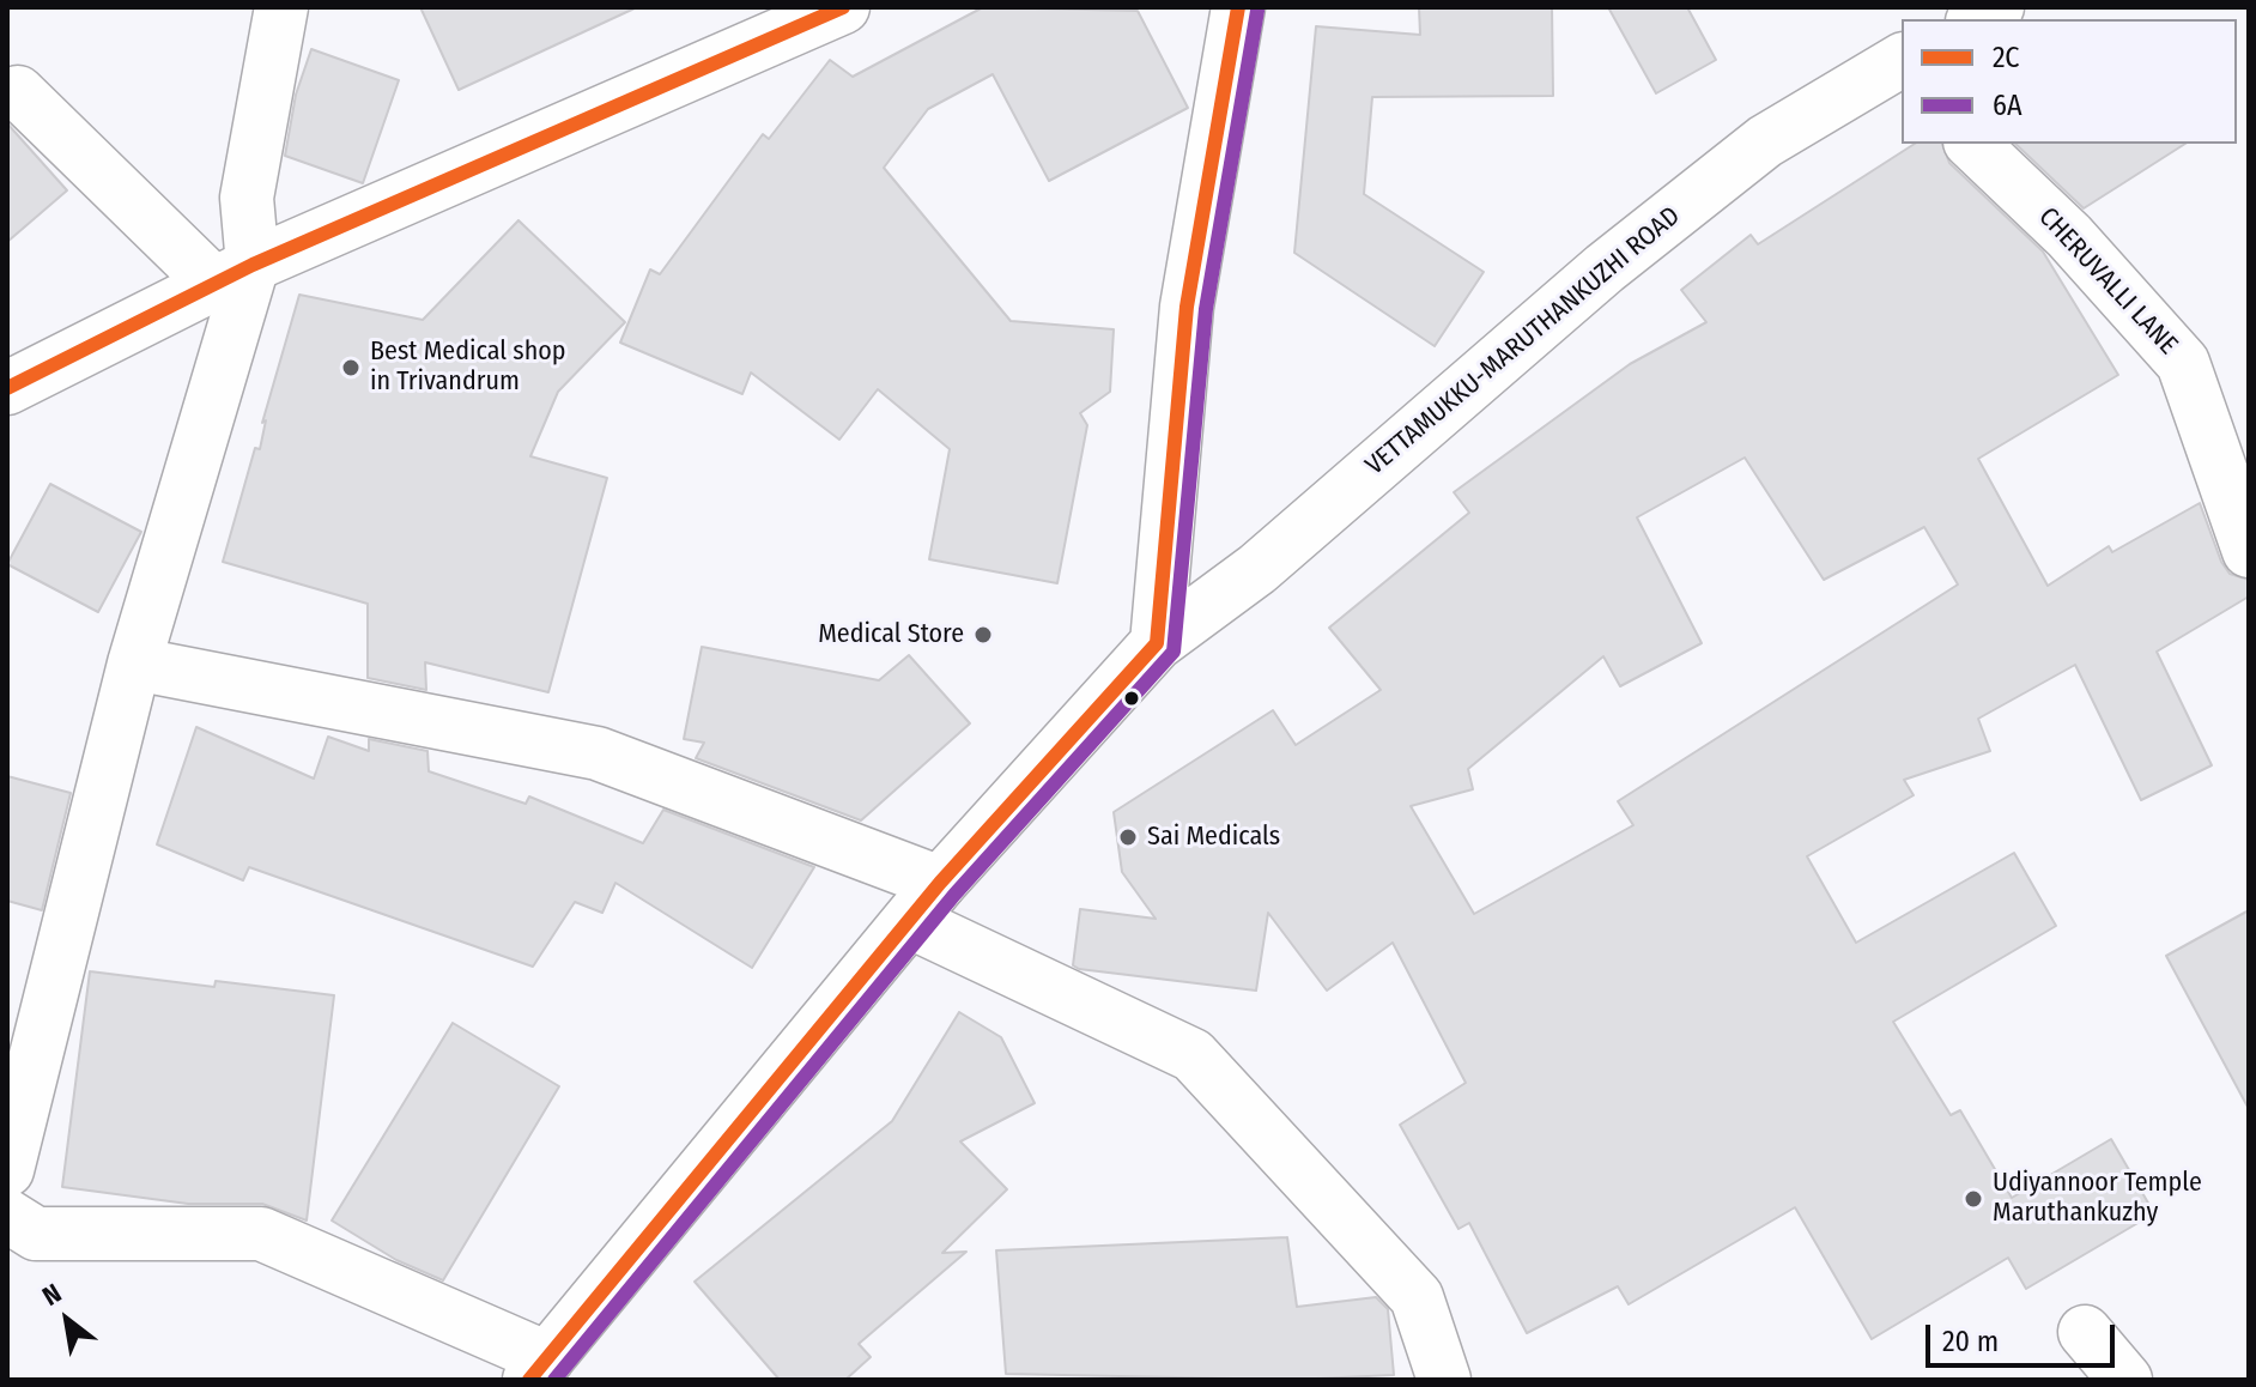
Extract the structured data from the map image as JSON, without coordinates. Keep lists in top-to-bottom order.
{
  "streets": {
    "main road": ["CHERUVALLI LANE", "VETTAMUKKU-MARUTHANKUZHI ROAD"]
  },
  "places": [
    "Best Medical shop in Trivandrum",
    "Medical Store",
    "Sai Medicals",
    "Udiyannoor Temple Maruthankuzhy"
  ],
  "lines": ["transit line 2C", "transit line 6A"],
  "legend": ["2C", "6A"],
  "scale_bar": "20 m",
  "north": "top left"
}
